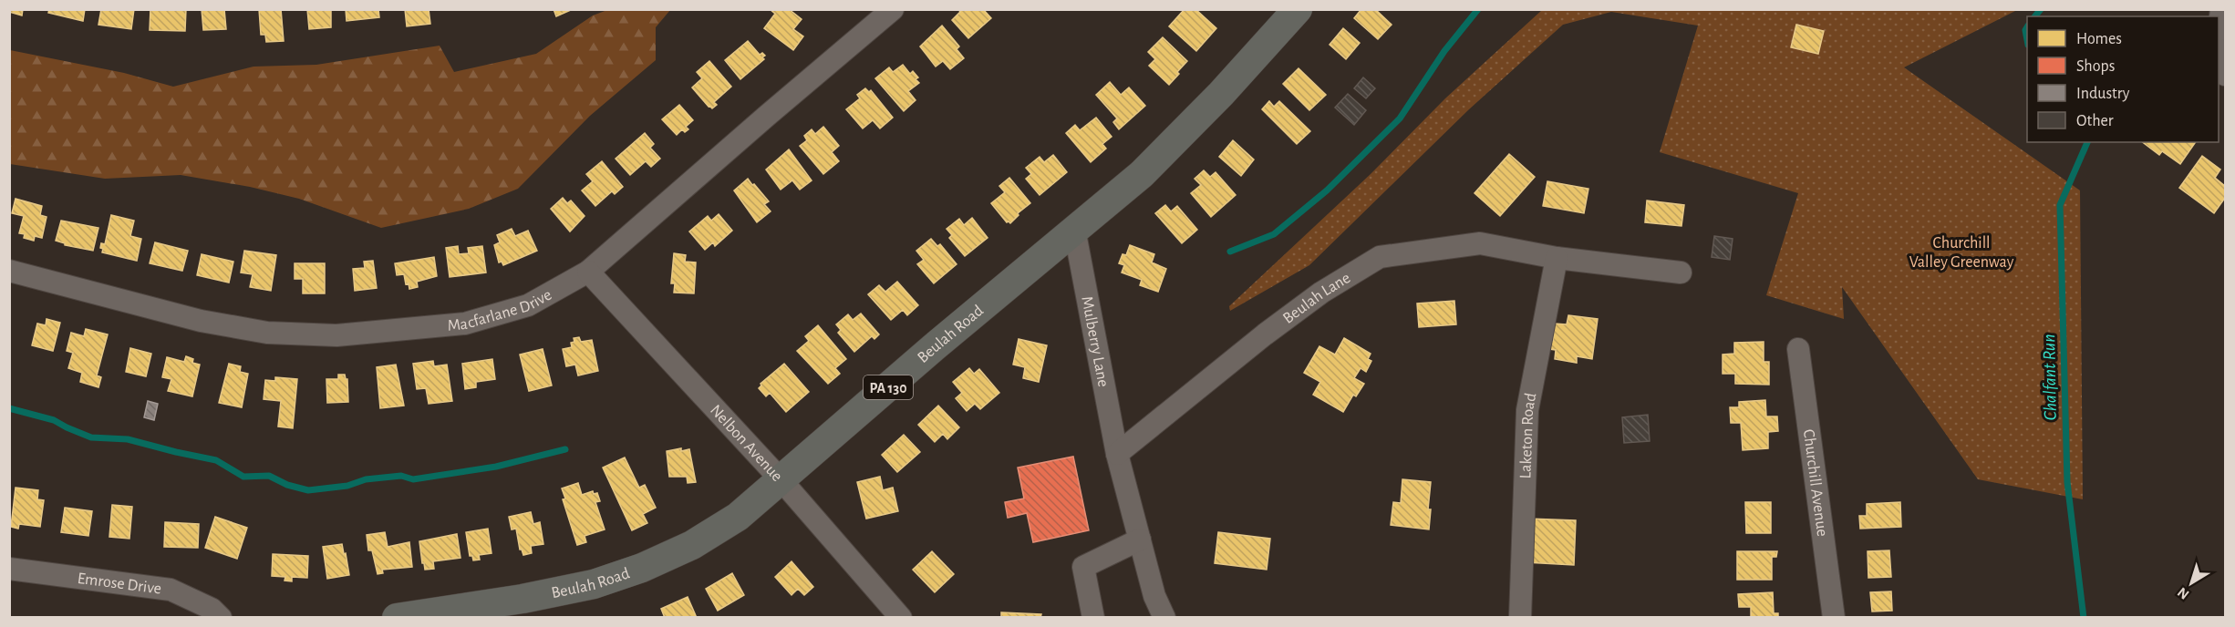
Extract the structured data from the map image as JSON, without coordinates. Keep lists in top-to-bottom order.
{
  "streets": {
    "main road": ["Beulah Road", "PA 130"],
    "street": [
      "Beulah Lane",
      "Macfarlane Drive",
      "Mulberry Lane",
      "Laketon Road",
      "Nelbon Avenue",
      "Churchill Avenue",
      "Emrose Drive"
    ]
  },
  "crossings": [
    ["Beulah Lane", "Mulberry Lane"],
    ["Beulah Lane", "Laketon Road"],
    ["Macfarlane Drive", "Nelbon Avenue"],
    ["Beulah Road", "Mulberry Lane"],
    ["Beulah Road", "Nelbon Avenue"]
  ],
  "water": ["Chalfant Run"],
  "parks": ["Churchill Valley Greenway"],
  "legend": [
    "Homes",
    "Shops",
    "Industry",
    "Other"
  ],
  "north": "bottom left"
}
